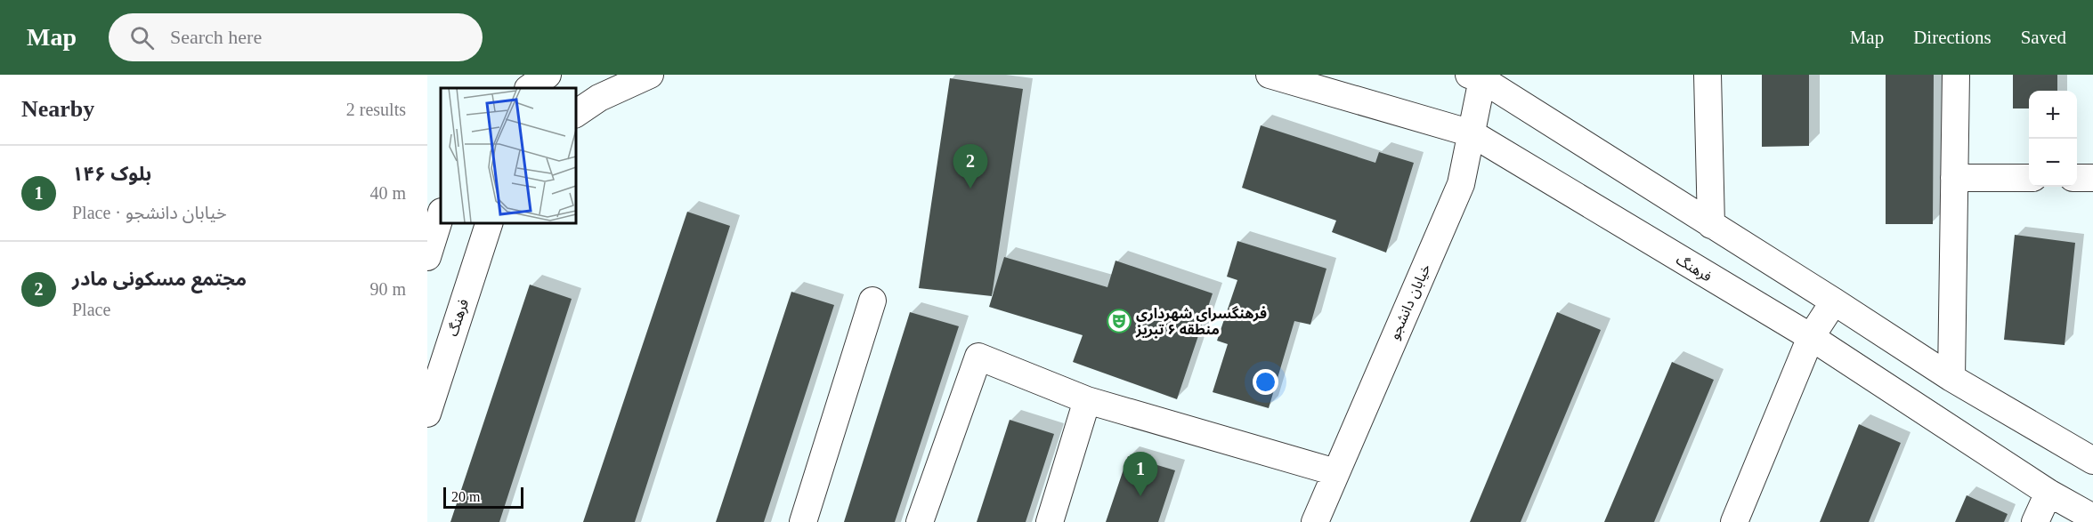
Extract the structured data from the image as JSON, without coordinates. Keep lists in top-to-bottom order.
{
  "streets": {
    "street": ["فرهنگ", "خیابان دانشجو"]
  },
  "crossings": [
    ["فرهنگ", "خیابان دانشجو"]
  ],
  "places": {
    "theatre": ["فرهنگسرای شهرداری منطقه ۶ تبریز"]
  },
  "scale_bar": "20 m",
  "page": {
    "header": "Map",
    "search": "Search here",
    "nav": ["Map", "Directions", "Saved"],
    "heading": ["Nearby", "2 results"],
    "map_buttons": ["+", "−"],
    "list": [
      {
        "mark": "1",
        "name": "بلوک ۱۴۶",
        "note": "Place · خیابان دانشجو",
        "value": "40 m"
      },
      {
        "mark": "2",
        "name": "مجتمع مسکونی مادر",
        "note": "Place",
        "value": "90 m"
      }
    ],
    "pins": ["2", "1"],
    "scale": "20 m"
  }
}
